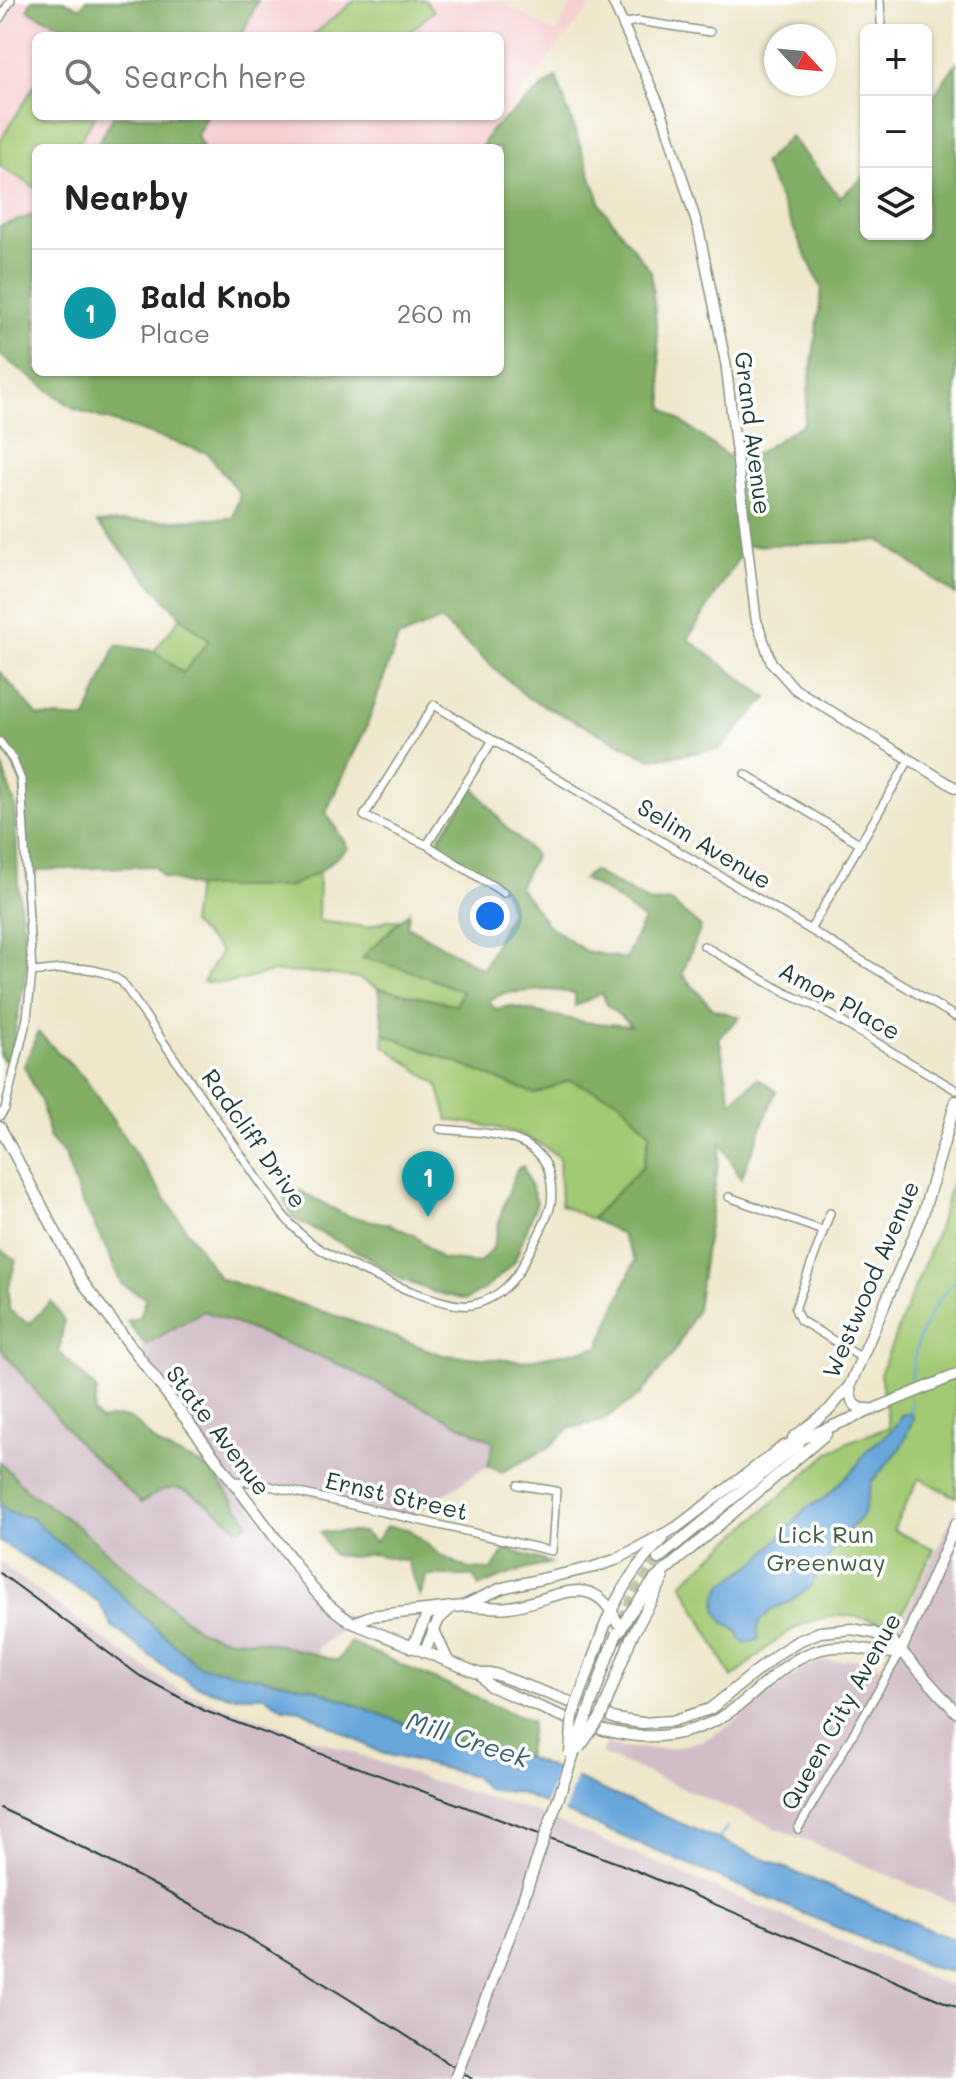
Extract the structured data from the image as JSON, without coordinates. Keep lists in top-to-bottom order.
{
  "streets": {
    "main road": ["Westwood Avenue", "State Avenue", "Queen City Avenue"],
    "street": [
      "Grand Avenue",
      "Selim Avenue",
      "Amor Place",
      "Radcliff Drive",
      "Ernst Street"
    ]
  },
  "crossings": [
    ["State Avenue", "Ernst Street"],
    ["State Avenue", "Queen City Avenue"]
  ],
  "water": ["Mill Creek"],
  "parks": ["Lick Run Greenway"],
  "north": "bottom right",
  "page": {
    "map_buttons": ["+", "−"],
    "search": "Search here",
    "heading": "Nearby",
    "list": [
      {
        "mark": "1",
        "name": "Bald Knob",
        "note": "Place",
        "value": "260 m"
      }
    ],
    "pins": "1"
  }
}
